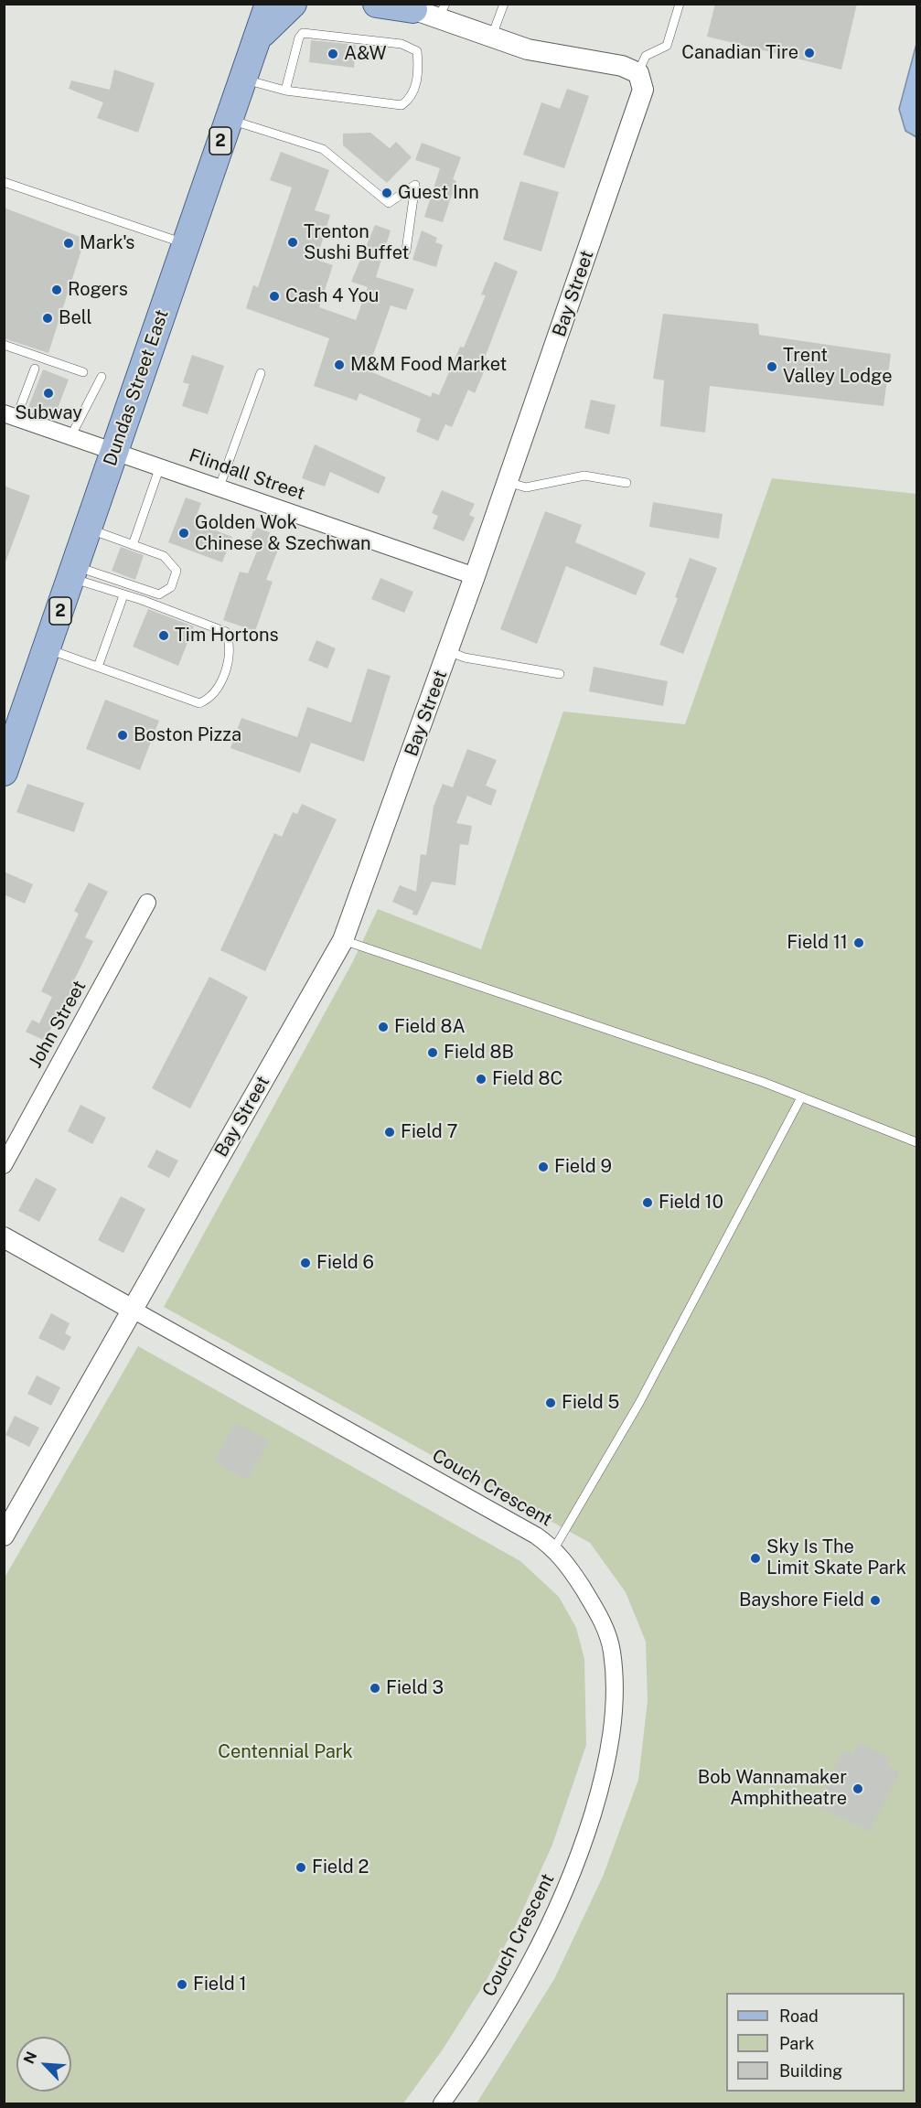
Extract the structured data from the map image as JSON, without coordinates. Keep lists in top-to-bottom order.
{
  "streets": {
    "main road": ["2", "Dundas Street East"],
    "street": [
      "Bay Street",
      "Flindall Street",
      "John Street",
      "Couch Crescent"
    ]
  },
  "crossings": [
    ["Bay Street", "Flindall Street"],
    ["Bay Street", "Couch Crescent"],
    ["Dundas Street East", "Flindall Street"]
  ],
  "parks": ["Centennial Park"],
  "places": [
    "Canadian Tire",
    "A&W",
    "Guest Inn",
    "Trenton Sushi Buffet",
    "Mark's",
    "Rogers",
    "Cash 4 You",
    "Bell",
    "M&M Food Market",
    "Trent Valley Lodge",
    "Subway",
    "Golden Wok Chinese & Szechwan",
    "Tim Hortons",
    "Boston Pizza",
    "Field 11",
    "Field 8A",
    "Field 8B",
    "Field 8C",
    "Field 7",
    "Field 9",
    "Field 10",
    "Field 6",
    "Field 5",
    "Sky Is The Limit Skate Park",
    "Bayshore Field",
    "Field 3",
    "Bob Wannamaker Amphitheatre",
    "Field 2",
    "Field 1"
  ],
  "legend": ["Road", "Park", "Building"],
  "north": "top left"
}
